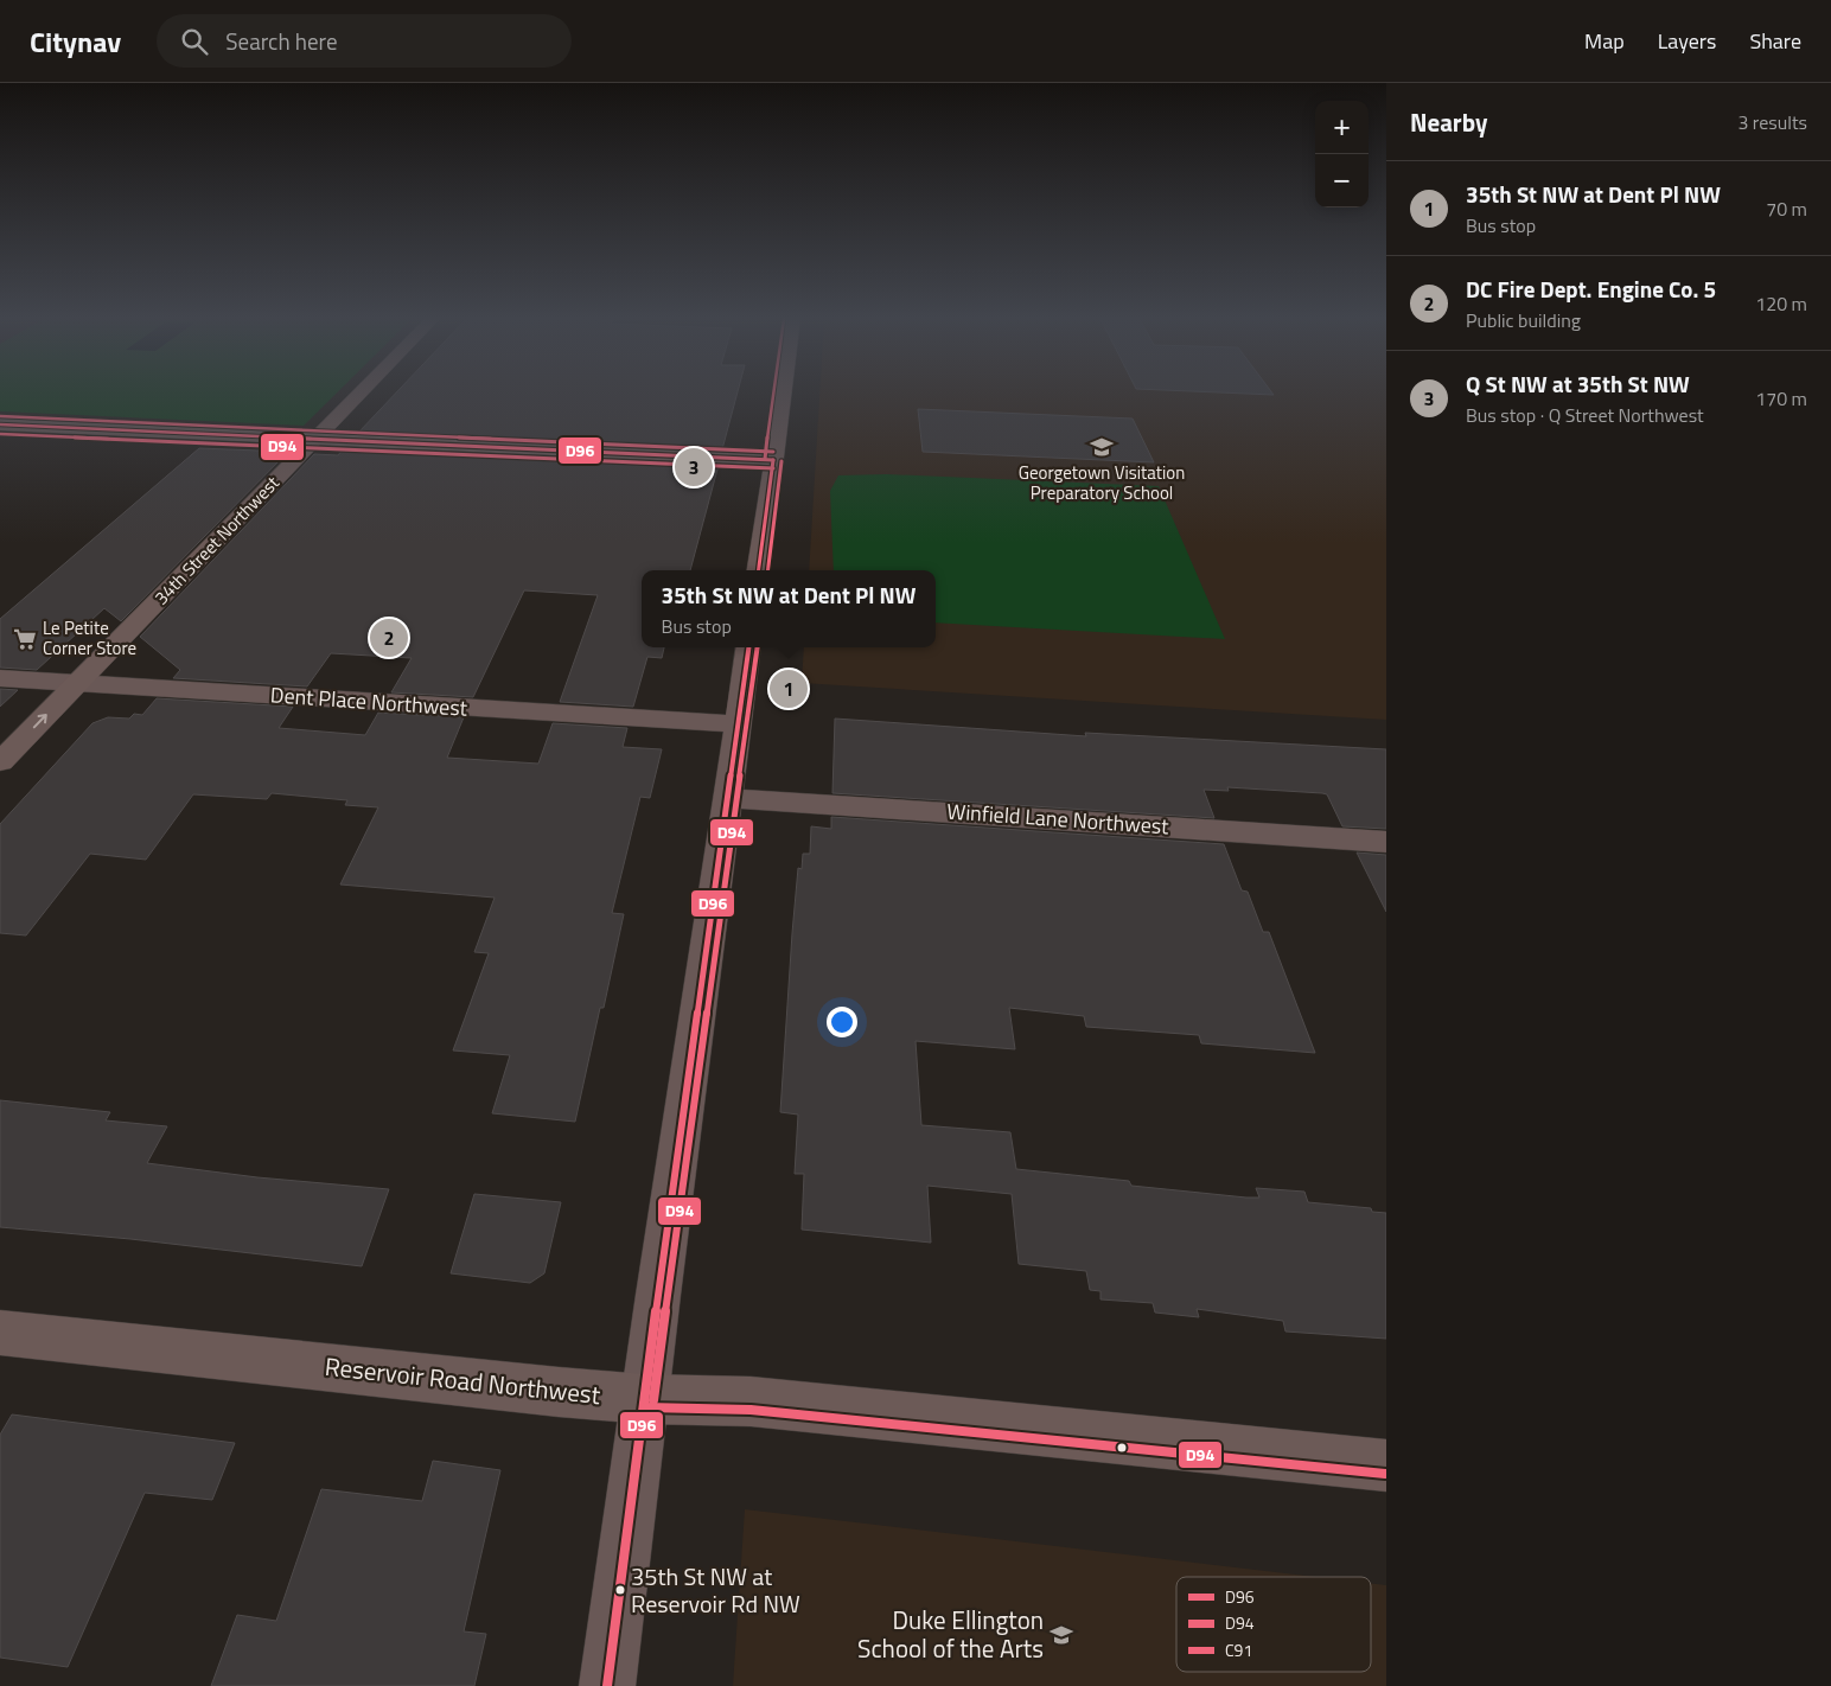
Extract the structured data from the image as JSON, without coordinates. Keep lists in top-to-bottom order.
{
  "streets": {
    "street": [
      "34th Street Northwest",
      "Dent Place Northwest",
      "Winfield Lane Northwest",
      "Reservoir Road Northwest"
    ]
  },
  "crossings": [
    ["34th Street Northwest", "Dent Place Northwest"]
  ],
  "places": {
    "school or university": ["Georgetown Visitation Preparatory School", "Duke Ellington School of the Arts"],
    "supermarket": ["Le Petite Corner Store"],
    "other": ["35th St NW at Reservoir Rd NW"]
  },
  "lines": ["transit line C91", "transit line D96", "transit line D94"],
  "legend": ["D96", "D94", "C91"],
  "page": {
    "header": "Citynav",
    "search": "Search here",
    "nav": ["Map", "Layers", "Share"],
    "heading": ["Nearby", "3 results"],
    "map_buttons": ["+", "−"],
    "list": [
      {
        "mark": "1",
        "name": "35th St NW at Dent Pl NW",
        "note": "Bus stop",
        "value": "70 m"
      },
      {
        "mark": "2",
        "name": "DC Fire Dept. Engine Co. 5",
        "note": "Public building",
        "value": "120 m"
      },
      {
        "mark": "3",
        "name": "Q St NW at 35th St NW",
        "note": "Bus stop · Q Street Northwest",
        "value": "170 m"
      }
    ],
    "pins": ["3", "2", "1"],
    "popup": ["35th St NW at Dent Pl NW", "Bus stop"]
  }
}
